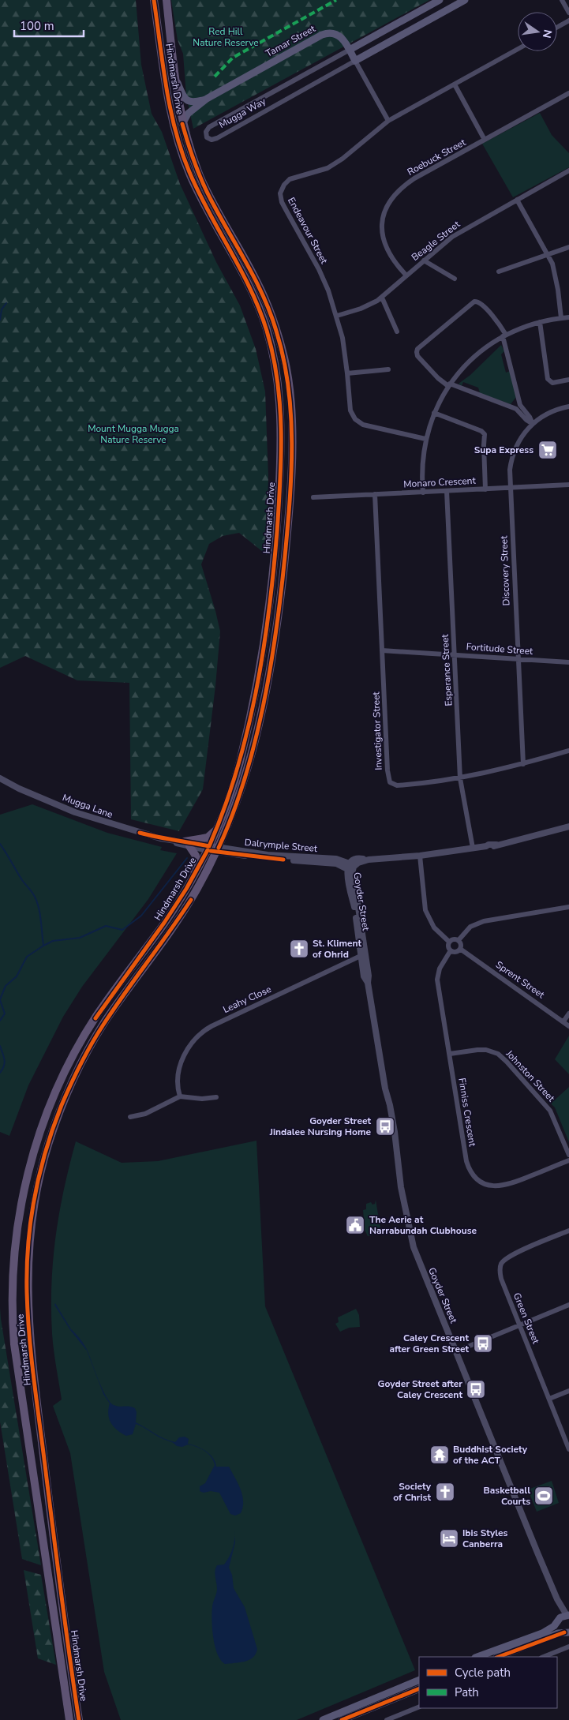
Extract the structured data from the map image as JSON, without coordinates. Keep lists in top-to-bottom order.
{
  "streets": {
    "main road": ["Tamar Street", "Hindmarsh Drive", "Mugga Way"],
    "street": [
      "Roebuck Street",
      "Endeavour Street",
      "Beagle Street",
      "Monaro Crescent",
      "Discovery Street",
      "Fortitude Street",
      "Esperance Street",
      "Investigator Street",
      "Mugga Lane",
      "Dalrymple Street",
      "Goyder Street",
      "Sprent Street",
      "Leahy Close",
      "Johnston Street",
      "Finniss Crescent",
      "Green Street"
    ]
  },
  "crossings": [
    ["Tamar Street", "Hindmarsh Drive"],
    ["Tamar Street", "Mugga Way"],
    ["Tamar Street", "Endeavour Street"],
    ["Hindmarsh Drive", "Mugga Lane"],
    ["Hindmarsh Drive", "Dalrymple Street"],
    ["Roebuck Street", "Beagle Street"],
    ["Endeavour Street", "Beagle Street"],
    ["Monaro Crescent", "Discovery Street"],
    ["Monaro Crescent", "Esperance Street"],
    ["Monaro Crescent", "Investigator Street"],
    ["Discovery Street", "Fortitude Street"],
    ["Discovery Street", "Investigator Street"],
    ["Fortitude Street", "Esperance Street"],
    ["Fortitude Street", "Investigator Street"],
    ["Esperance Street", "Investigator Street"],
    ["Mugga Lane", "Dalrymple Street"],
    ["Dalrymple Street", "Goyder Street"],
    ["Goyder Street", "Leahy Close"],
    ["Sprent Street", "Finniss Crescent"],
    ["Johnston Street", "Finniss Crescent"]
  ],
  "parks": ["Red Hill Nature Reserve", "Mount Mugga Mugga Nature Reserve"],
  "places": {
    "supermarket": ["Supa Express"],
    "church": ["St. Kliment of Ohrid", "Society of Christ"],
    "bus stop": ["Goyder Street Jindalee Nursing Home", "Caley Crescent after Green Street", "Goyder Street after Caley Crescent"],
    "public building": ["The Aerie at Narrabundah Clubhouse"],
    "temple": ["Buddhist Society of the ACT"],
    "sports": ["Basketball Courts"],
    "hotel": ["Ibis Styles Canberra"]
  },
  "legend": ["Cycle path", "Path"],
  "scale_bar": "100 m",
  "north": "right"
}
